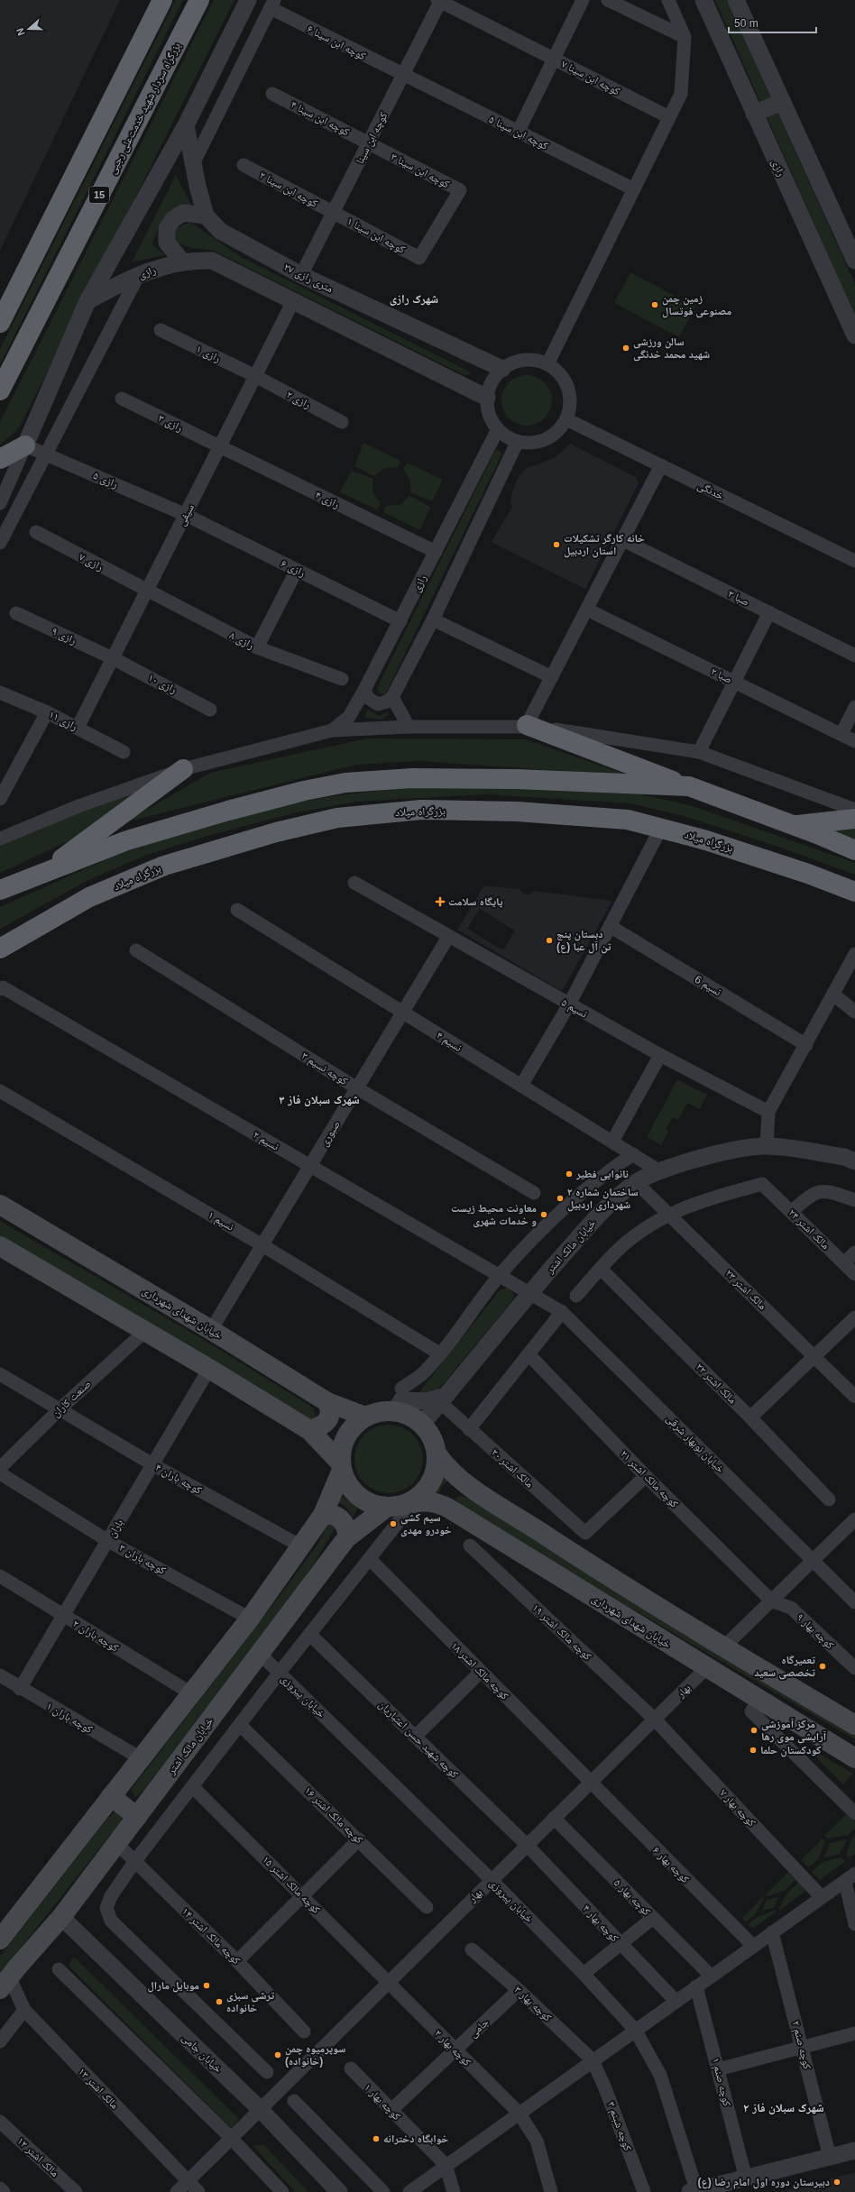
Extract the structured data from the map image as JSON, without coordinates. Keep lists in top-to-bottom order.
{
  "streets": {
    "highway": ["بزرگراه سردار شهید خدمت‌علی رجبی", "15", "بزرگراه میلاد"],
    "main road": ["خیابان مالک اشتر", "خیابان شهدای شهرداری"],
    "street": [
      "کوچه ابن سینا ۶",
      "کوچه ابن سینا ۷",
      "کوچه ابن سینا ۴",
      "کوچه ابن سینا ۵",
      "کوچه ابن سینا",
      "رازی",
      "کوچه ابن سینا ۳",
      "کوچه ابن سینا ۲",
      "کوچه ابن سینا ۱",
      "۲۷ متری رازی",
      "رازی ۱",
      "رازی ۲",
      "رازی ۳",
      "رازی ۵",
      "خدنگی",
      "رازی ۴",
      "سیفی",
      "رازی ۷",
      "رازی ۶",
      "صبا ۳",
      "رازی ۹",
      "رازی ۸",
      "صبا ۲",
      "رازی ۱۰",
      "رازی ۱۱",
      "نسیم 6",
      "نسیم ۵",
      "نسیم ۴",
      "کوچه نسیم ۳",
      "صبوری",
      "نسیم ۲",
      "نسیم ۱",
      "مالک اشتر ۲۴",
      "مالک اشتر ۲۳",
      "مالک اشتر ۲۲",
      "صنعت کاران",
      "خیابان نوبهار شرقی",
      "مالک اشتر ۲۰",
      "کوچه باران ۴",
      "کوچه مالک اشتر ۲۱",
      "باران",
      "کوچه باران ۳",
      "کوچه بهار ۹",
      "کوچه مالک اشتر ۱۹",
      "کوچه باران ۲",
      "کوچه مالک اشتر ۱۸",
      "بهار",
      "خیابان پیروزی",
      "کوچه باران ۱",
      "کوچه شهید حسن اعتباریان",
      "کوچه بهار ۷",
      "کوچه مالک اشتر ۱۶",
      "کوچه بهار ۶",
      "کوچه مالک اشتر ۱۵",
      "کوچه بهار ۵",
      "کوچه بهار ۴",
      "کوچه مالک اشتر ۱۴",
      "کوچه بهار ۳",
      "جامی",
      "کوچه صنم ۲",
      "کوچه بهار ۲",
      "خیابان جامی",
      "کوچه صنم ۱",
      "مالک اشتر ۱۳",
      "کوچه بهار ۱",
      "کوچه شبنم ۳",
      "مالک اشتر ۱۲"
    ]
  },
  "crossings": [
    ["کوچه ابن سینا ۶", "کوچه ابن سینا ۵"],
    ["کوچه ابن سینا ۶", "کوچه ابن سینا"],
    ["کوچه ابن سینا ۷", "کوچه ابن سینا"],
    ["کوچه ابن سینا ۴", "کوچه ابن سینا"],
    ["کوچه ابن سینا ۴", "کوچه ابن سینا ۳"],
    ["کوچه ابن سینا ۵", "کوچه ابن سینا"],
    ["کوچه ابن سینا", "کوچه ابن سینا ۳"],
    ["کوچه ابن سینا", "کوچه ابن سینا ۲"],
    ["کوچه ابن سینا", "کوچه ابن سینا ۱"],
    ["کوچه ابن سینا", "۲۷ متری رازی"],
    ["رازی", "۲۷ متری رازی"],
    ["رازی", "خدنگی"],
    ["رازی", "رازی ۴"],
    ["رازی", "سیفی"],
    ["رازی", "رازی ۶"],
    ["کوچه ابن سینا ۳", "کوچه ابن سینا ۱"],
    ["کوچه ابن سینا ۲", "کوچه ابن سینا ۱"],
    ["۲۷ متری رازی", "خدنگی"],
    ["رازی ۱", "رازی ۲"],
    ["رازی ۱", "سیفی"],
    ["رازی ۲", "سیفی"],
    ["رازی ۳", "رازی ۴"],
    ["رازی ۳", "سیفی"],
    ["رازی ۵", "سیفی"],
    ["رازی ۵", "رازی ۶"],
    ["رازی ۴", "سیفی"],
    ["سیفی", "رازی ۷"],
    ["سیفی", "رازی ۶"],
    ["سیفی", "رازی ۹"],
    ["سیفی", "رازی ۸"],
    ["سیفی", "رازی ۱۰"],
    ["سیفی", "رازی ۱۱"],
    ["رازی ۷", "رازی ۸"],
    ["رازی ۹", "رازی ۱۰"],
    ["نسیم ۵", "صبوری"],
    ["نسیم ۴", "صبوری"],
    ["نسیم ۴", "خیابان مالک اشتر"],
    ["کوچه نسیم ۳", "صبوری"],
    ["صبوری", "نسیم ۲"],
    ["صبوری", "نسیم ۱"],
    ["صبوری", "خیابان شهدای شهرداری"],
    ["نسیم ۲", "خیابان مالک اشتر"],
    ["نسیم ۲", "خیابان نوبهار شرقی"],
    ["مالک اشتر ۲۴", "مالک اشتر ۲۳"],
    ["خیابان مالک اشتر", "مالک اشتر ۲۳"],
    ["خیابان مالک اشتر", "خیابان شهدای شهرداری"],
    ["خیابان مالک اشتر", "خیابان نوبهار شرقی"],
    ["خیابان مالک اشتر", "مالک اشتر ۲۰"],
    ["خیابان مالک اشتر", "خیابان پیروزی"],
    ["خیابان مالک اشتر", "کوچه مالک اشتر ۱۴"],
    ["خیابان مالک اشتر", "خیابان جامی"],
    ["خیابان مالک اشتر", "مالک اشتر ۱۳"],
    ["خیابان شهدای شهرداری", "بهار"],
    ["صنعت کاران", "کوچه باران ۴"],
    ["مالک اشتر ۲۰", "کوچه مالک اشتر ۲۱"],
    ["کوچه باران ۴", "باران"],
    ["کوچه مالک اشتر ۲۱", "کوچه بهار ۹"],
    ["باران", "کوچه باران ۳"],
    ["باران", "کوچه باران ۲"],
    ["باران", "کوچه باران ۱"],
    ["کوچه مالک اشتر ۱۹", "بهار"],
    ["کوچه مالک اشتر ۱۹", "کوچه بهار ۷"],
    ["کوچه مالک اشتر ۱۸", "بهار"],
    ["کوچه مالک اشتر ۱۸", "کوچه بهار ۶"],
    ["بهار", "خیابان پیروزی"],
    ["بهار", "کوچه شهید حسن اعتباریان"],
    ["بهار", "کوچه بهار ۷"],
    ["بهار", "کوچه بهار ۶"],
    ["بهار", "کوچه مالک اشتر ۱۵"],
    ["بهار", "کوچه بهار ۵"],
    ["بهار", "کوچه بهار ۴"],
    ["بهار", "کوچه بهار ۲"],
    ["بهار", "خیابان جامی"],
    ["بهار", "مالک اشتر ۱۳"],
    ["کوچه شهید حسن اعتباریان", "کوچه بهار ۴"],
    ["کوچه مالک اشتر ۱۵", "کوچه بهار ۲"],
    ["کوچه بهار ۳", "جامی"],
    ["کوچه بهار ۳", "کوچه شبنم ۳"],
    ["جامی", "کوچه بهار ۲"],
    ["جامی", "کوچه بهار ۱"]
  ],
  "districts": ["شهرک رازی", "شهرک سبلان فاز ۳", "شهرک سبلان فاز ۲"],
  "places": {
    "other": [
      "زمین چمن مصنوعی فوتسال",
      "سالن ورزشی شهید محمد خدنگی",
      "خانه کارگر تشکیلات استان اردبیل",
      "دبستان پنج تن آل عبا (ع)",
      "نانوایی فطیر",
      "ساختمان شماره ۲ شهرداری اردبیل",
      "معاونت محیط زیست و خدمات شهری",
      "سیم کشی خودرو مهدی",
      "تعمیرگاه تخصصی سعید",
      "مرکز آموزشی آرایشی موی رها",
      "کودکستان حلما",
      "موبایل مارال",
      "ترشی سبزی خانواده",
      "سوپرمیوه چمن (خانواده)",
      "خوابگاه دخترانه",
      "دبیرستان دوره اول امام رضا (ع)"
    ],
    "health": ["پایگاه سلامت"]
  },
  "scale_bar": "50 m",
  "north": "left"
}
